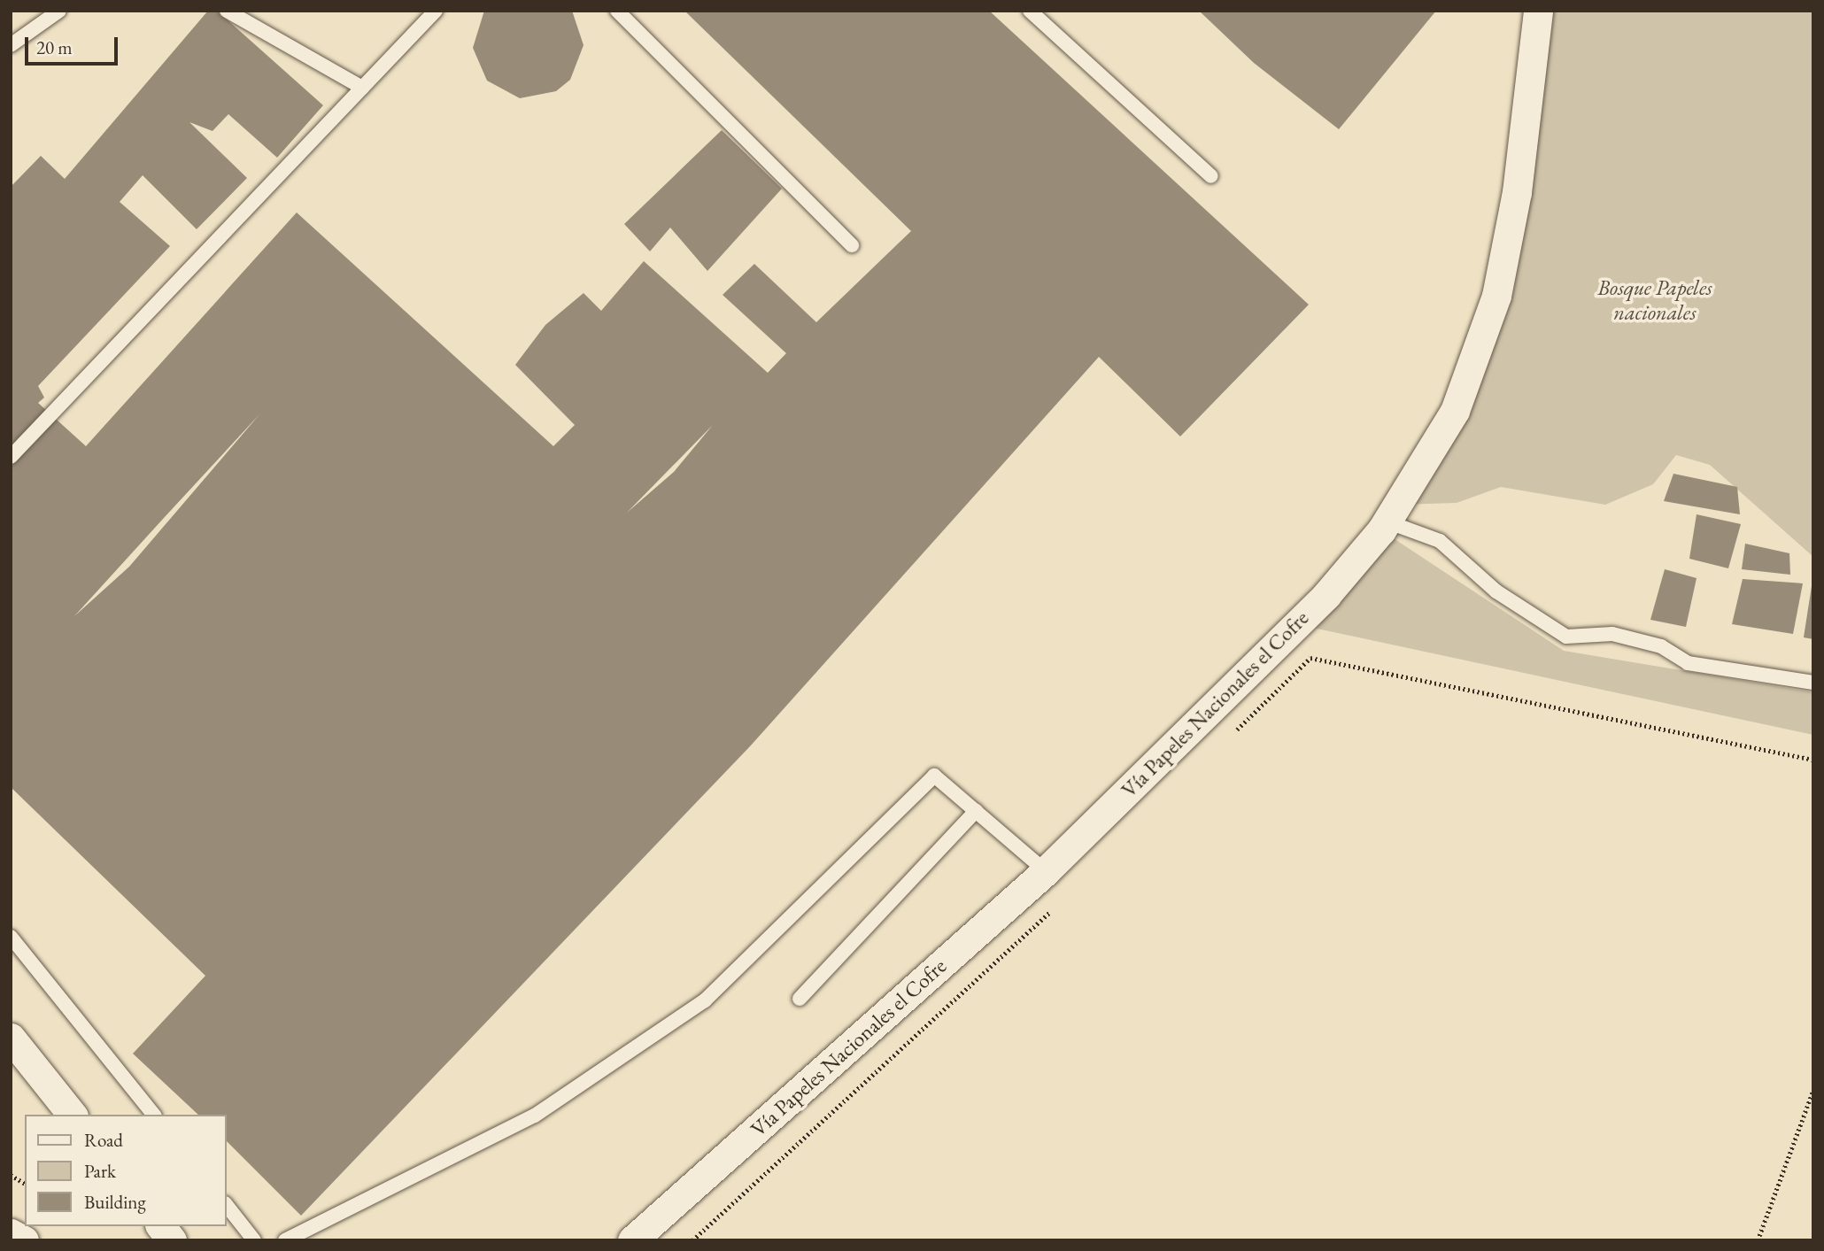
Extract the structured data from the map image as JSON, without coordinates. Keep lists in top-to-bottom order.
{
  "streets": {
    "street": ["Vía Papeles Nacionales el Cofre"]
  },
  "parks": ["Bosque Papeles nacionales"],
  "legend": ["Road", "Park", "Building"],
  "scale_bar": "20 m"
}
